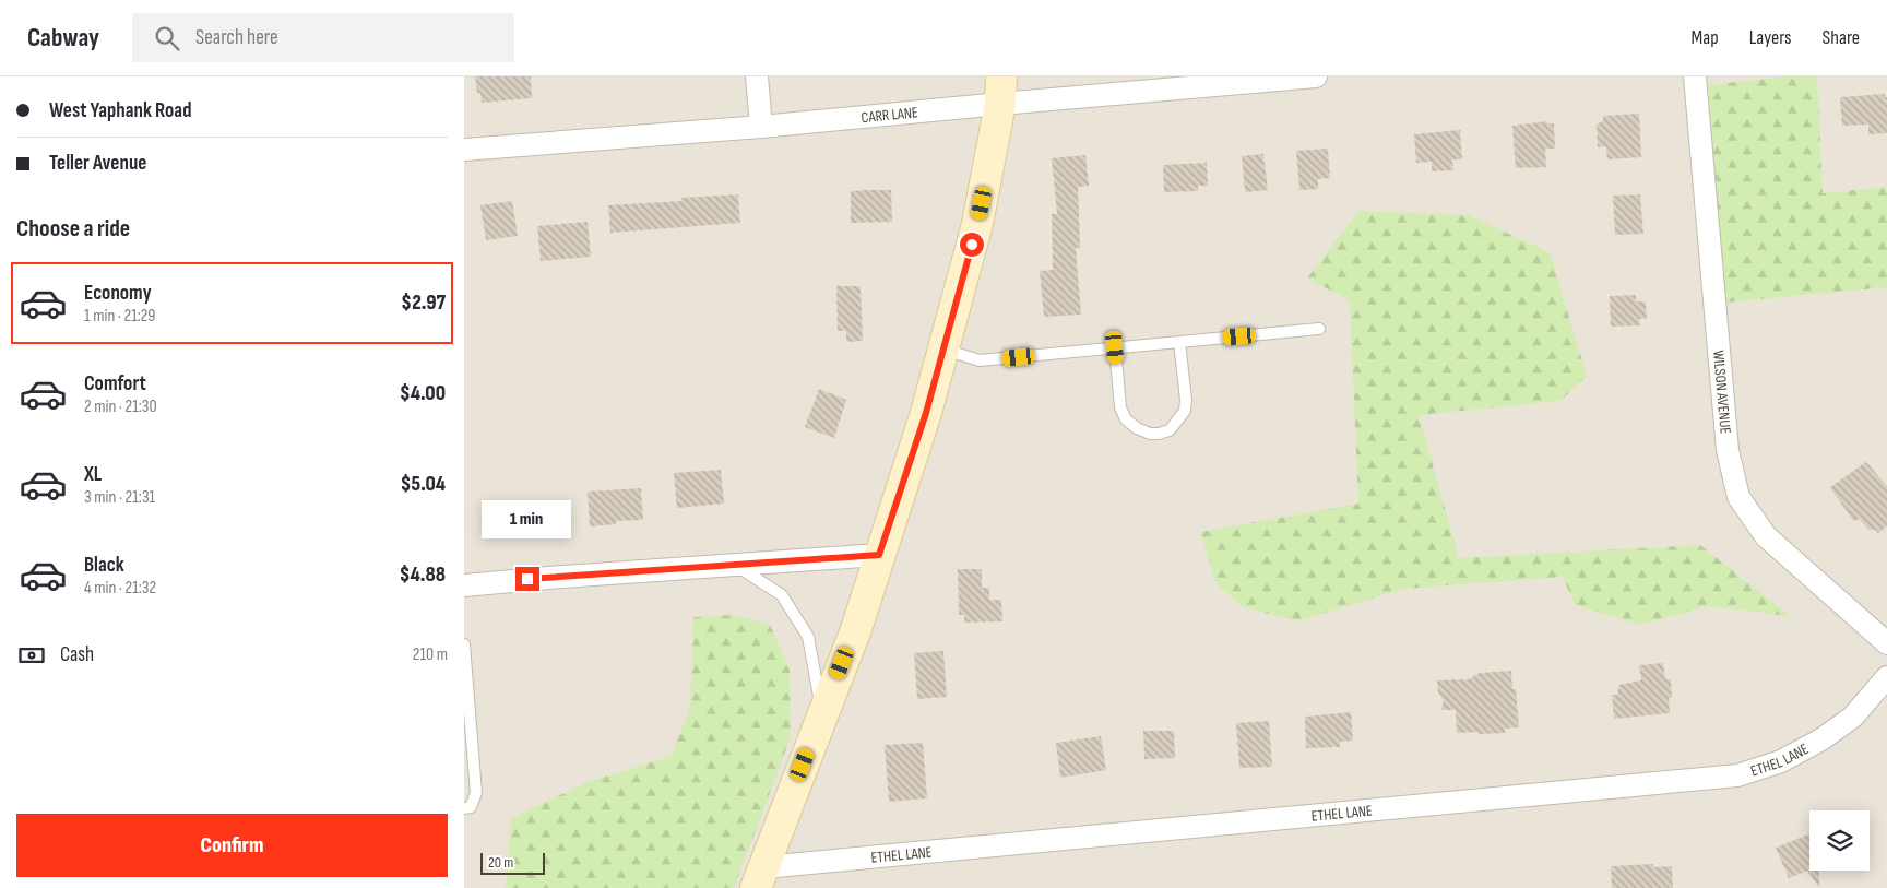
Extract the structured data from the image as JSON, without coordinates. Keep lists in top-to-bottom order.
{
  "streets": {
    "street": ["CARR LANE", "WILSON AVENUE", "ETHEL LANE"]
  },
  "scale_bar": "20 m",
  "page": {
    "header": "Cabway",
    "search": "Search here",
    "nav": ["Map", "Layers", "Share"],
    "banner": ["West Yaphank Road", "Teller Avenue"],
    "heading": "Choose a ride",
    "list": [
      {
        "name": "Economy",
        "note": "1 min · 21:29",
        "value": "$2.97"
      },
      {
        "name": "Comfort",
        "note": "2 min · 21:30",
        "value": "$4.00"
      },
      {
        "name": "XL",
        "note": "3 min · 21:31",
        "value": "$5.04"
      },
      {
        "name": "Black",
        "note": "4 min · 21:32",
        "value": "$4.88"
      }
    ],
    "bubble": "1 min",
    "pay": ["Cash", "210 m"],
    "buttons": "Confirm",
    "scale": "20 m"
  }
}
